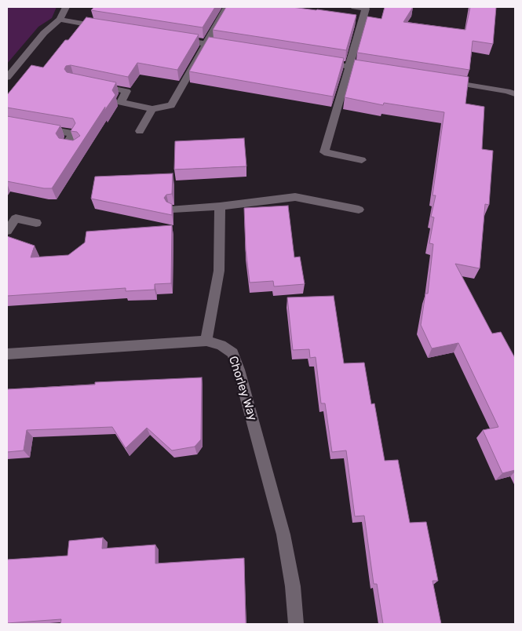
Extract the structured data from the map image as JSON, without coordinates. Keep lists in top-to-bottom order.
{
  "streets": {
    "street": ["Chorley Way"]
  }
}
